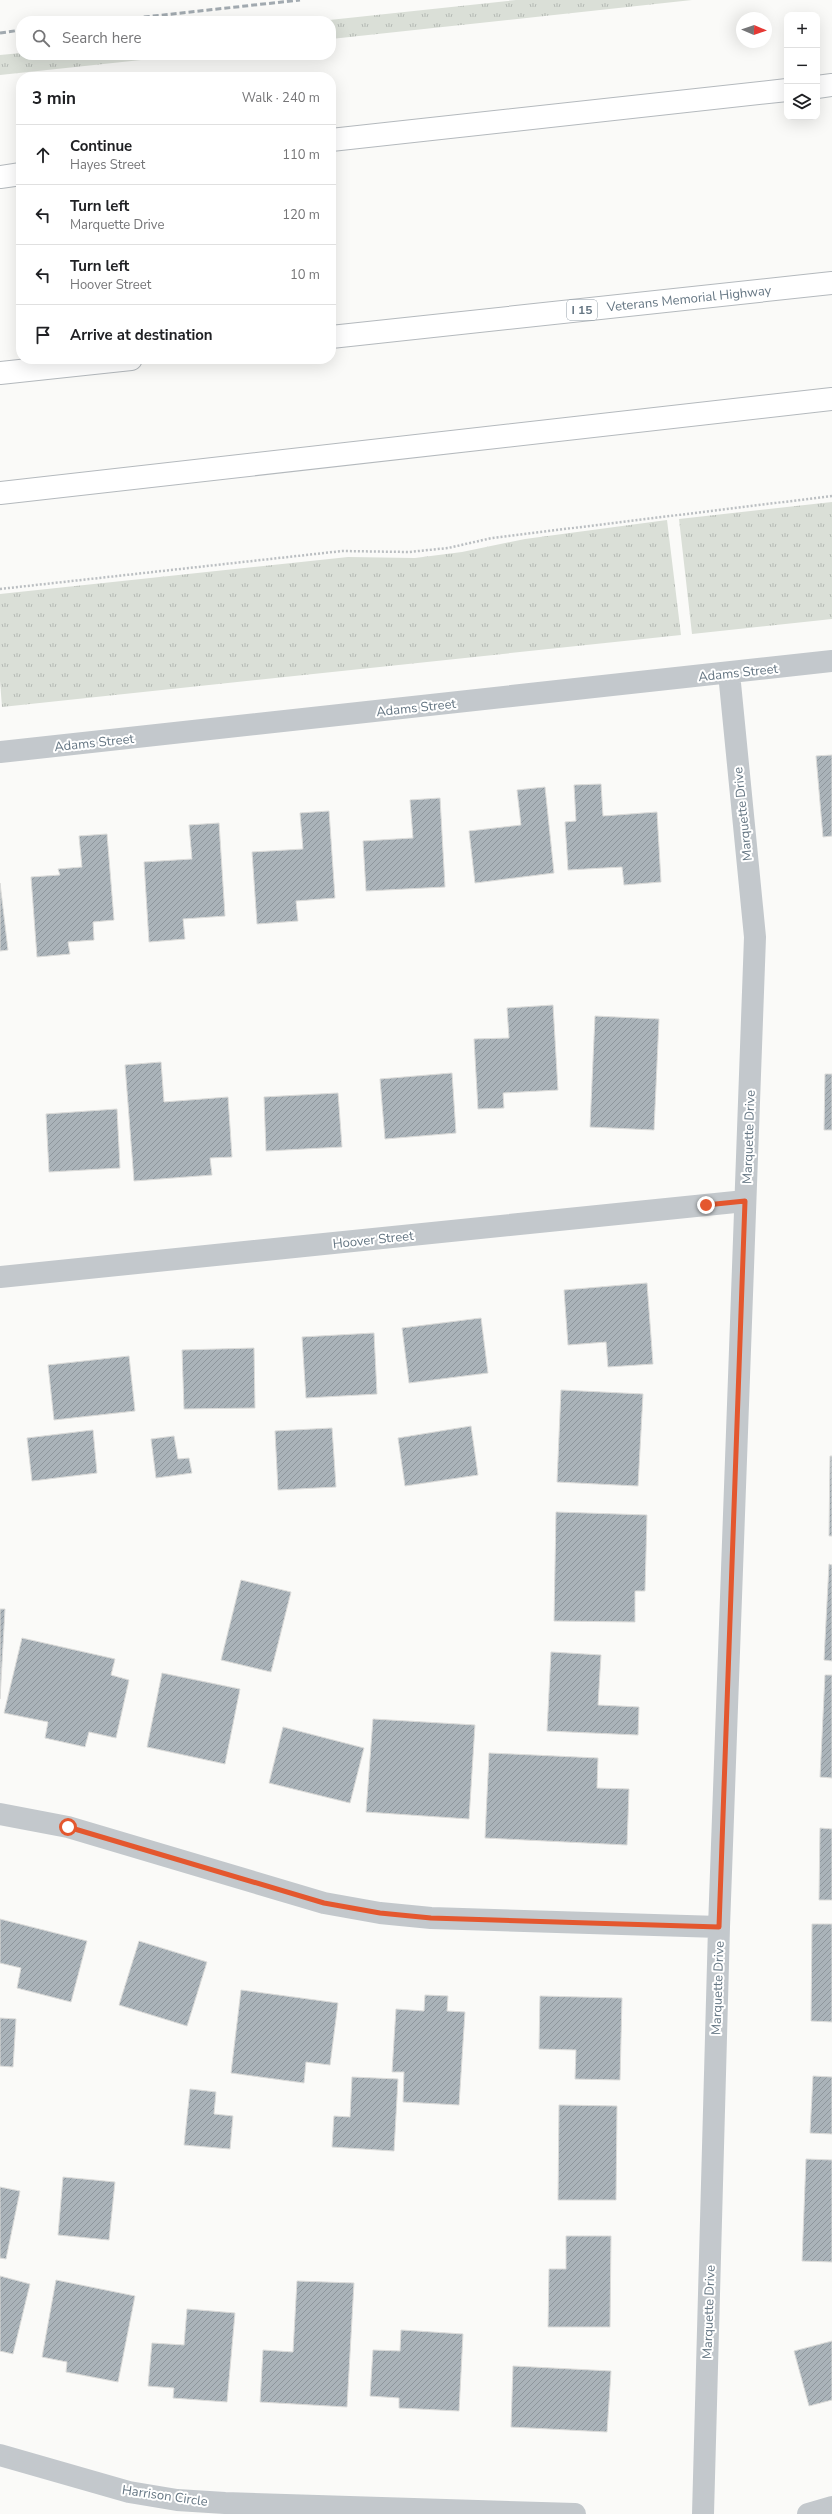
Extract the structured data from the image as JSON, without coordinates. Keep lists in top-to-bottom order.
{
  "streets": {
    "highway": ["Veterans Memorial Highway", "I 15"],
    "street": [
      "Adams Street",
      "Marquette Drive",
      "Hoover Street",
      "Harrison Circle"
    ]
  },
  "crossings": [
    ["Adams Street", "Marquette Drive"],
    ["Marquette Drive", "Hoover Street"]
  ],
  "north": "right",
  "page": {
    "map_buttons": ["+", "−"],
    "search": "Search here",
    "heading": ["3 min", "Walk · 240 m"],
    "list": [
      ["Continue", "Hayes Street", "110 m"],
      ["Turn left", "Marquette Drive", "120 m"],
      ["Turn left", "Hoover Street", "10 m"],
      "Arrive at destination"
    ]
  }
}
